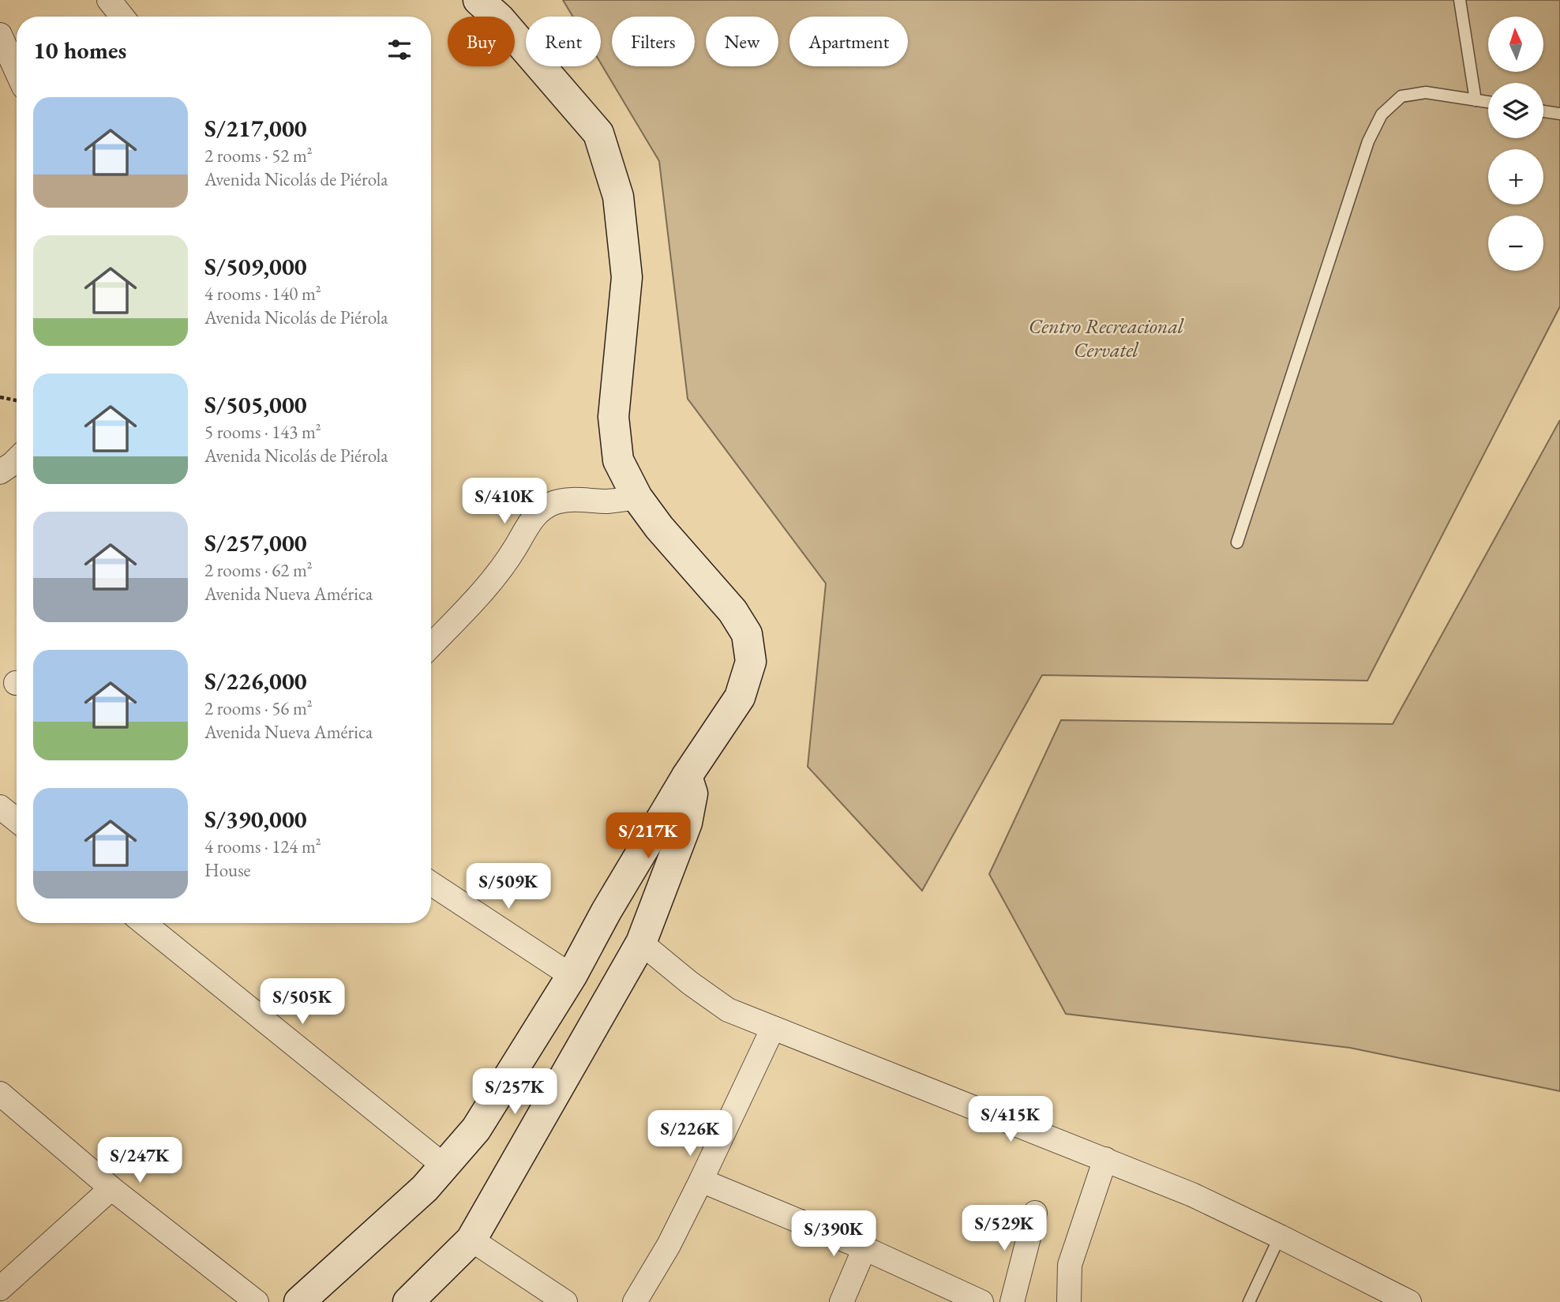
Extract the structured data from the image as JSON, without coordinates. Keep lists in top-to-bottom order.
{
  "parks": ["Centro Recreacional Cervatel"],
  "north": "top",
  "page": {
    "map_buttons": ["+", "−"],
    "chip": [
      "Buy",
      "Rent",
      "Filters",
      "New",
      "Apartment"
    ],
    "heading": "10 homes",
    "list": [
      {
        "name": "S/217,000",
        "note": "2 rooms · 52 m² · Avenida Nicolás de Piérola"
      },
      {
        "name": "S/509,000",
        "note": "4 rooms · 140 m² · Avenida Nicolás de Piérola"
      },
      {
        "name": "S/505,000",
        "note": "5 rooms · 143 m² · Avenida Nicolás de Piérola"
      },
      {
        "name": "S/257,000",
        "note": "2 rooms · 62 m² · Avenida Nueva América"
      },
      {
        "name": "S/226,000",
        "note": "2 rooms · 56 m² · Avenida Nueva América"
      },
      {
        "name": "S/390,000",
        "note": "4 rooms · 124 m² · House"
      }
    ],
    "price": [
      "S/410K",
      "S/217K",
      "S/509K",
      "S/505K",
      "S/257K",
      "S/415K",
      "S/226K",
      "S/247K",
      "S/529K",
      "S/390K"
    ]
  }
}
